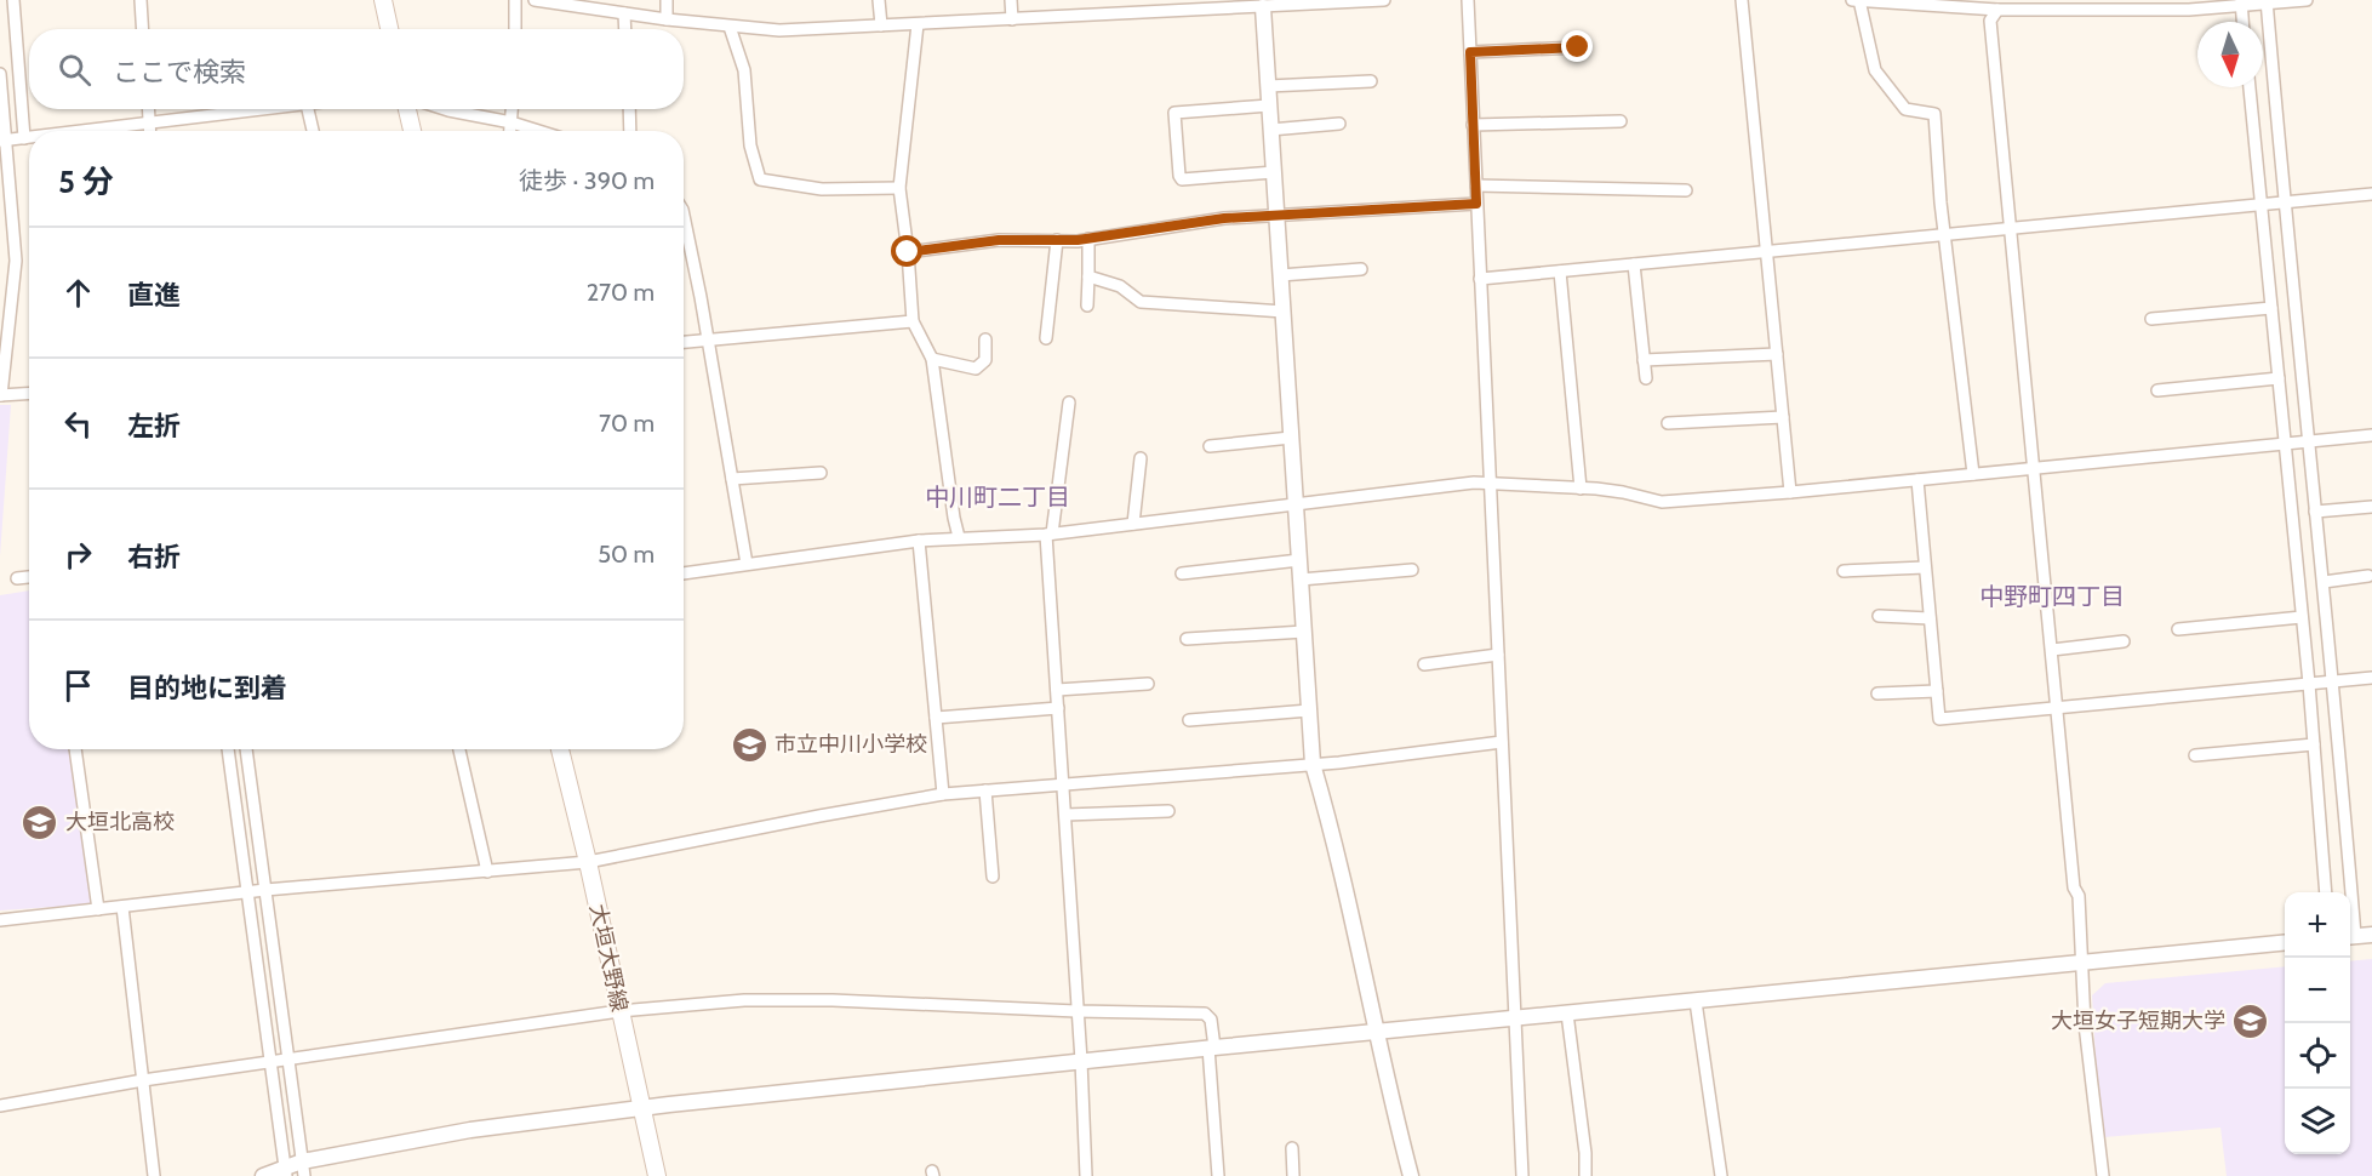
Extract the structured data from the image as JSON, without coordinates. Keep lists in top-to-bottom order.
{
  "streets": {
    "main road": ["大垣大野線"]
  },
  "districts": ["中川町二丁目", "中野町四丁目"],
  "places": {
    "school or university": ["市立中川小学校", "大垣北高校", "大垣女子短期大学"]
  },
  "north": "bottom",
  "page": {
    "search": "ここで検索",
    "heading": ["5 分", "徒歩 · 390 m"],
    "list": [
      ["直進", "270 m"],
      ["左折", "70 m"],
      ["右折", "50 m"],
      "目的地に到着"
    ],
    "map_buttons": ["+", "−"]
  }
}
